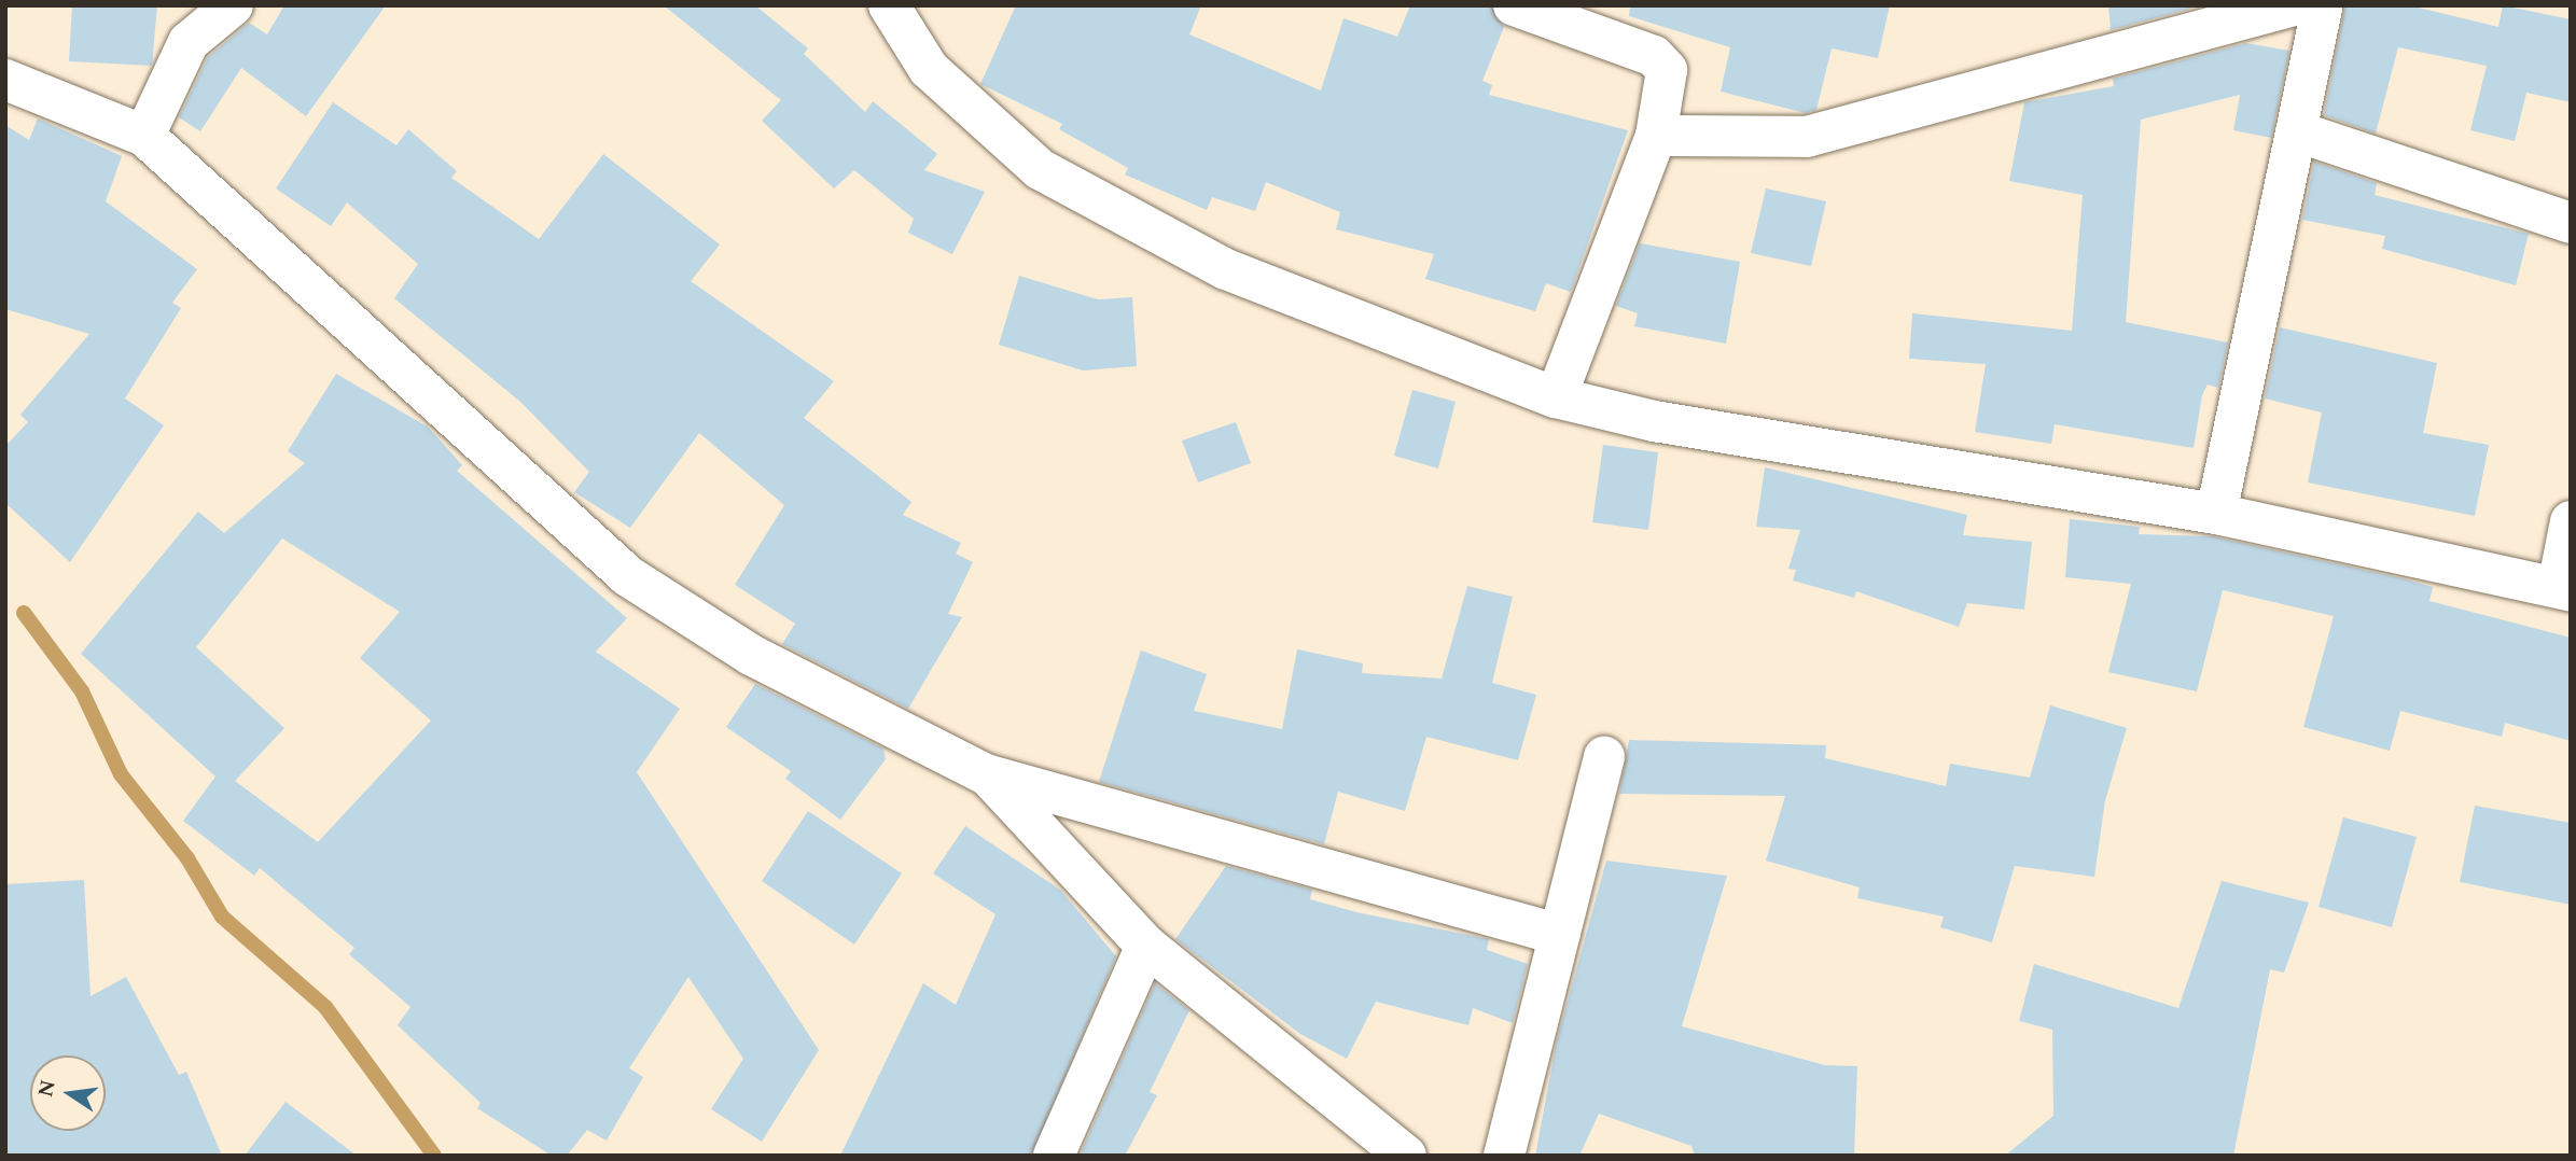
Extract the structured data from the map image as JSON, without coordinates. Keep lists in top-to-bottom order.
{
  "north": "left"
}
